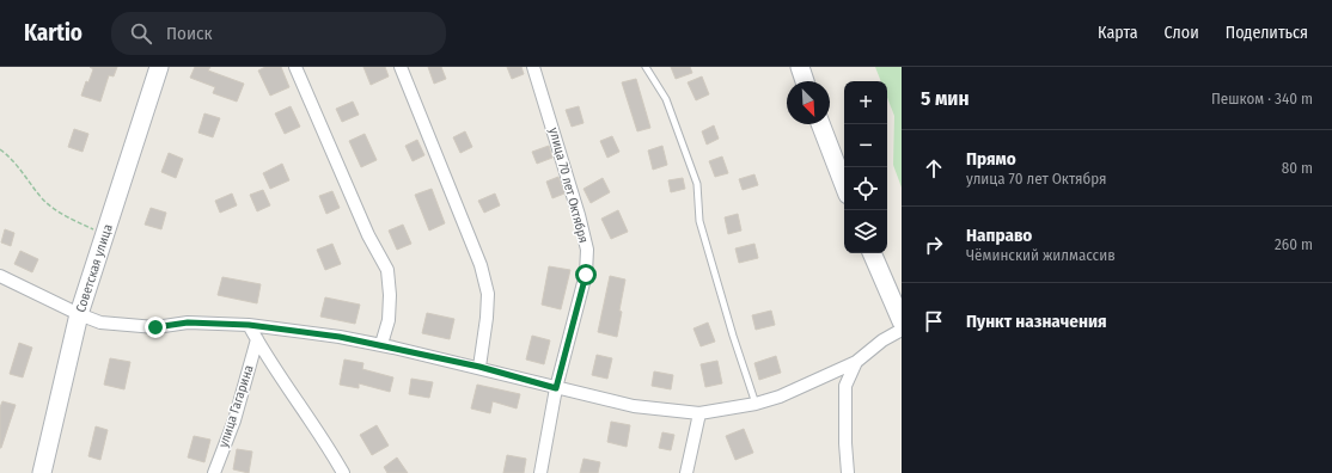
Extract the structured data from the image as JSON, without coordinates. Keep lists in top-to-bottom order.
{
  "streets": {
    "main road": ["Советская улица"],
    "street": ["улица 70 лет Октября", "улица Гагарина"]
  },
  "north": "bottom right",
  "page": {
    "header": "Kartio",
    "search": "Поиск",
    "nav": ["Карта", "Слои", "Поделиться"],
    "heading": ["5 мин", "Пешком · 340 m"],
    "map_buttons": ["+", "−"],
    "list": [
      ["Прямо", "улица 70 лет Октября", "80 m"],
      ["Направо", "Чёминский жилмассив", "260 m"],
      "Пункт назначения"
    ]
  }
}
